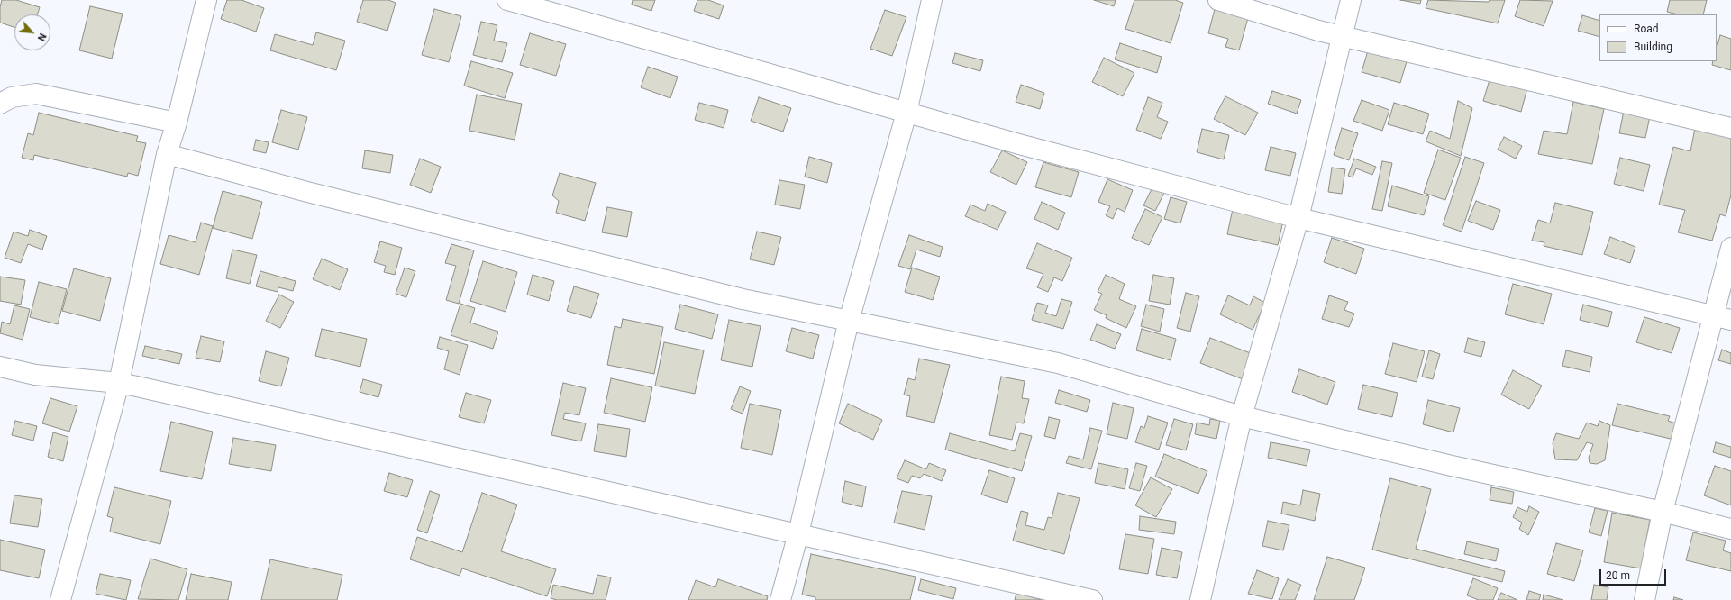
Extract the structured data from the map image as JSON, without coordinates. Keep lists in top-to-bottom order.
{
  "legend": ["Road", "Building"],
  "scale_bar": "20 m",
  "north": "bottom right"
}
